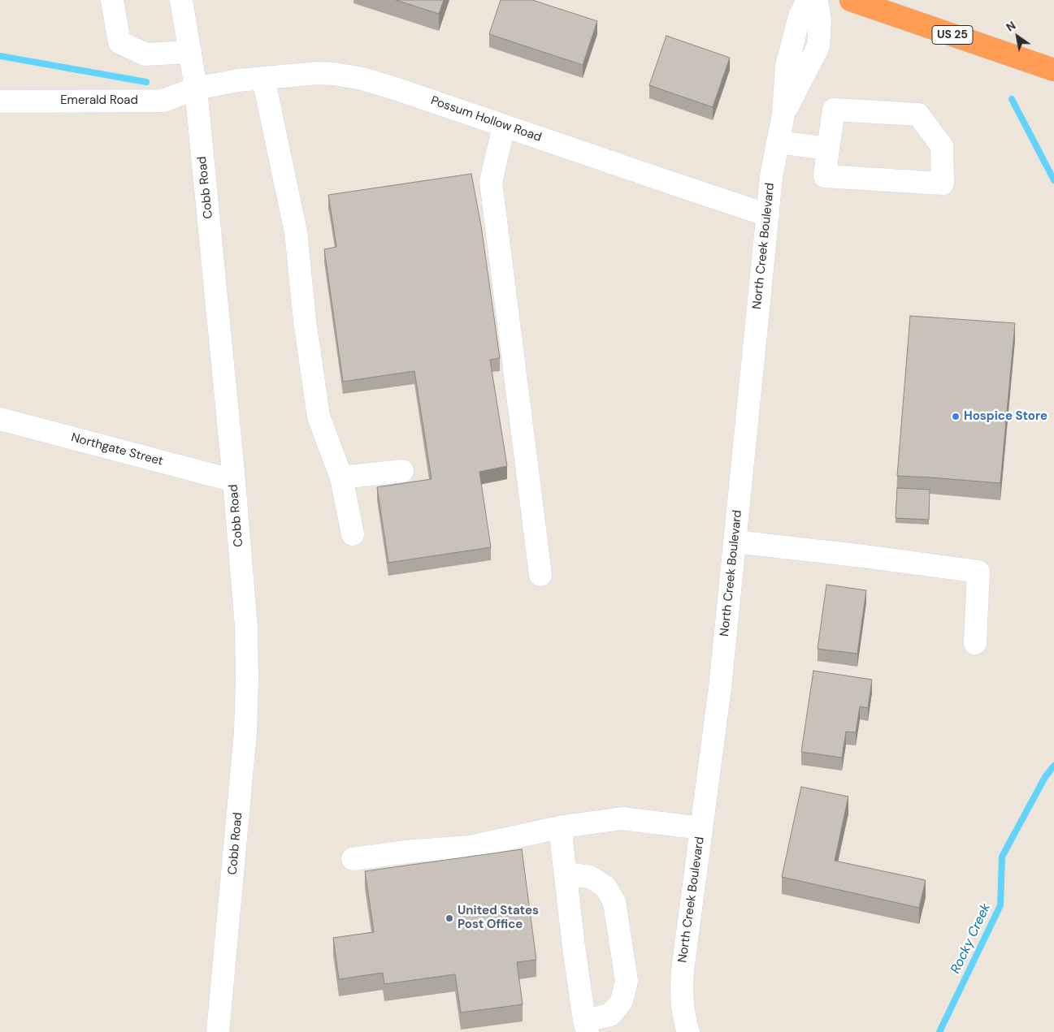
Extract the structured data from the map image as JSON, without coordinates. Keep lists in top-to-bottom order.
{
  "streets": {
    "highway": ["US 25"],
    "street": [
      "Emerald Road",
      "Possum Hollow Road",
      "Cobb Road",
      "North Creek Boulevard",
      "Northgate Street"
    ]
  },
  "crossings": [
    ["Emerald Road", "Possum Hollow Road"],
    ["Emerald Road", "Cobb Road"],
    ["Possum Hollow Road", "Cobb Road"],
    ["Possum Hollow Road", "North Creek Boulevard"],
    ["Cobb Road", "Northgate Street"]
  ],
  "water": ["Rocky Creek"],
  "places": ["Hospice Store", "United States Post Office"],
  "north": "top left"
}
